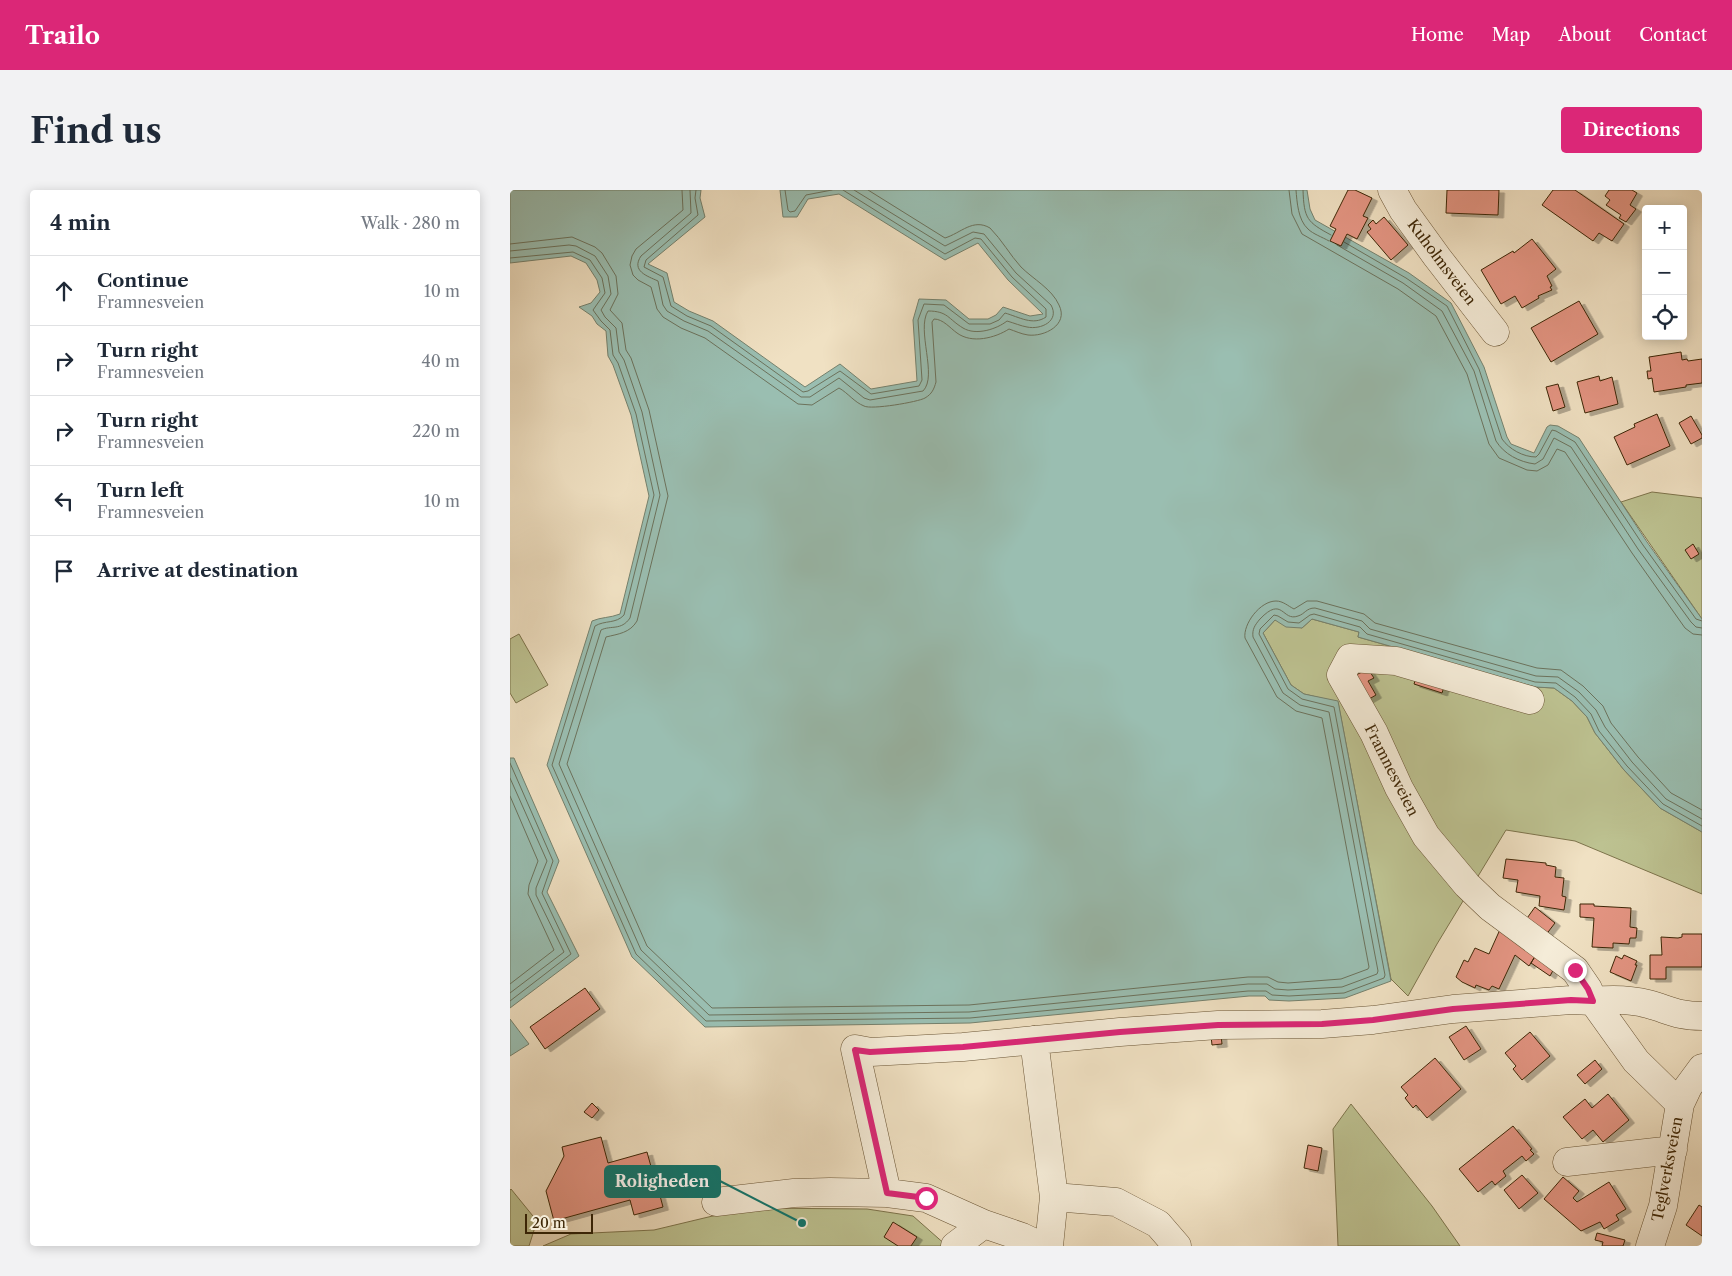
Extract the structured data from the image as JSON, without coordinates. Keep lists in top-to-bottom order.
{
  "streets": {
    "street": ["Kuholmsveien", "Framnesveien", "Teglverksveien"]
  },
  "crossings": [
    ["Framnesveien", "Teglverksveien"]
  ],
  "places": ["Roligheden"],
  "scale_bar": "20 m",
  "page": {
    "header": "Trailo",
    "nav": [
      "Home",
      "Map",
      "About",
      "Contact"
    ],
    "buttons": "Directions",
    "title": "Find us",
    "heading": ["4 min", "Walk · 280 m"],
    "map_buttons": ["+", "−"],
    "list": [
      ["Continue", "Framnesveien", "10 m"],
      ["Turn right", "Framnesveien", "40 m"],
      ["Turn right", "Framnesveien", "220 m"],
      ["Turn left", "Framnesveien", "10 m"],
      "Arrive at destination"
    ],
    "scale": "20 m"
  }
}
